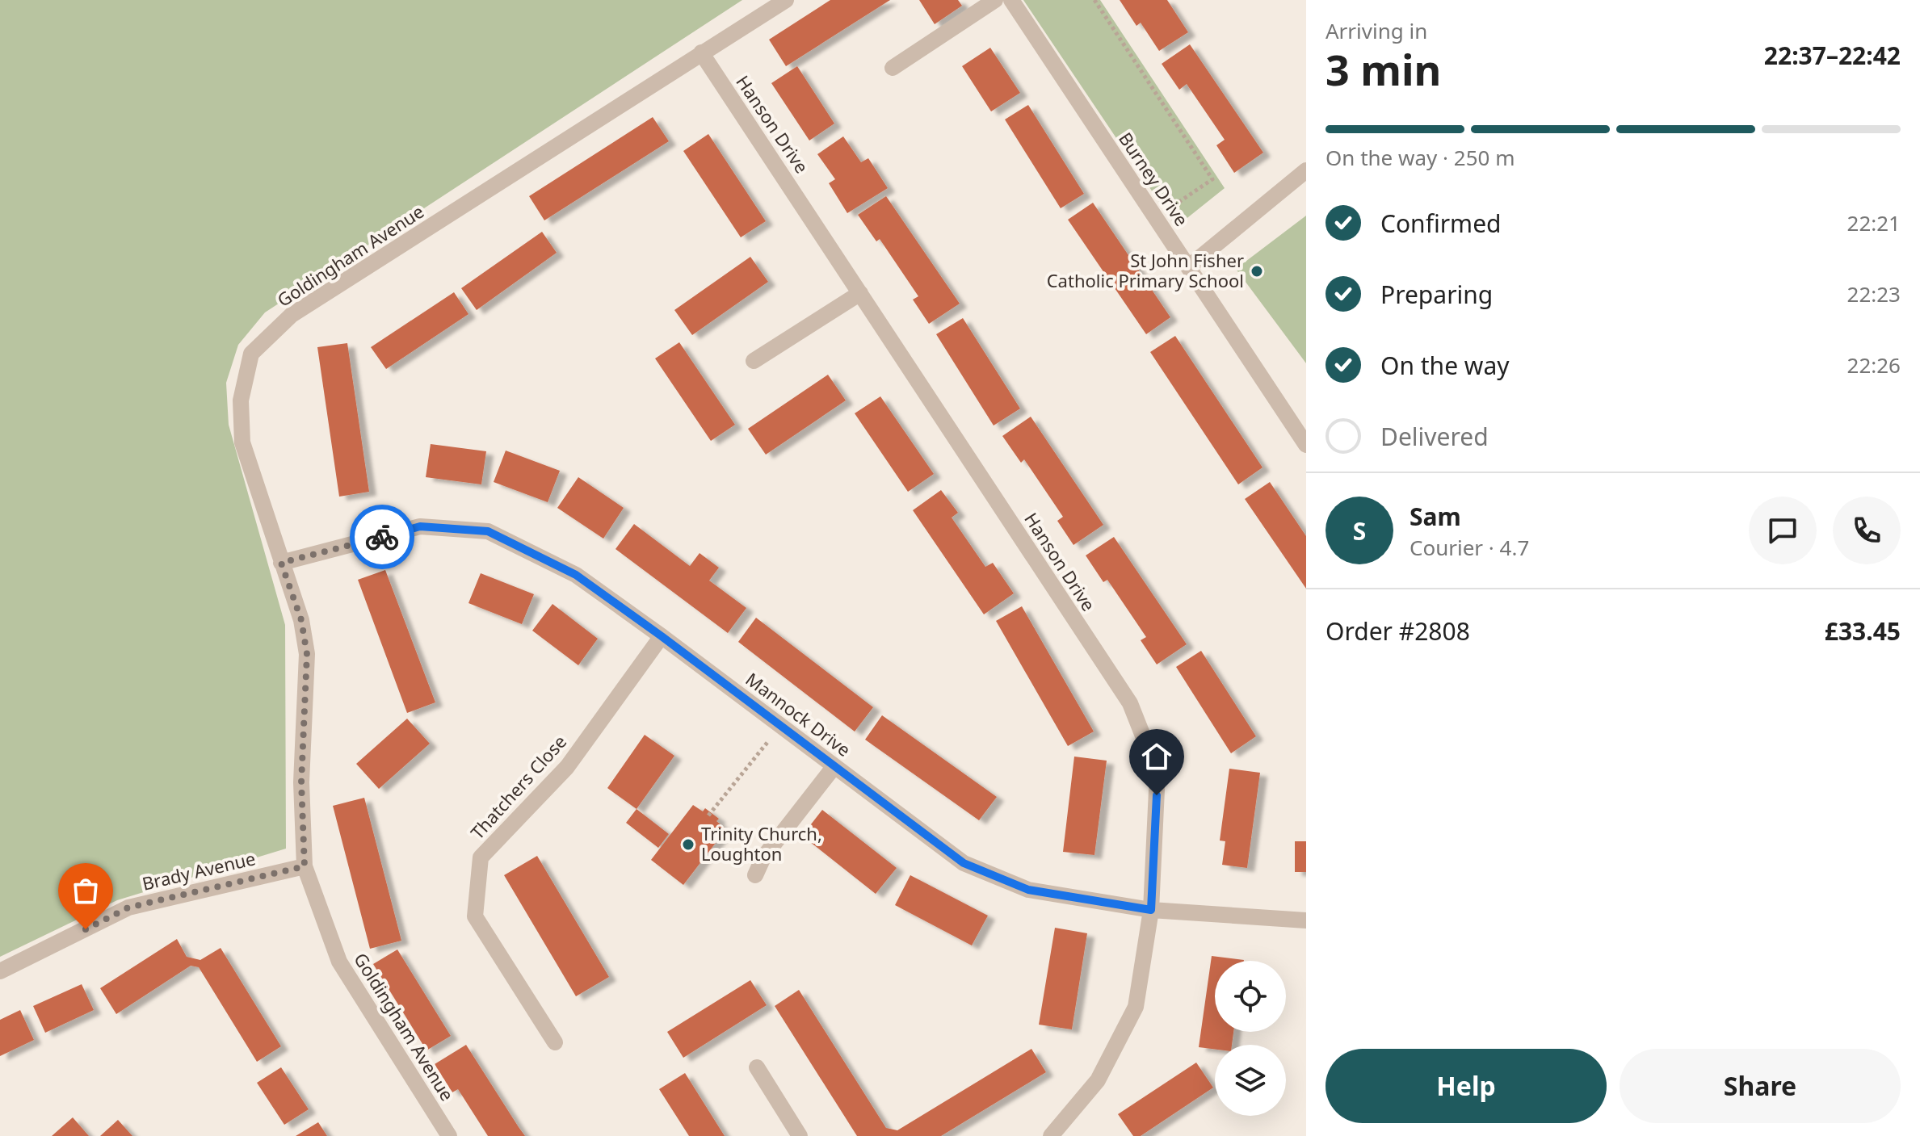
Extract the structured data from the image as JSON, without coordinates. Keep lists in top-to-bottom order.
{
  "streets": {
    "street": [
      "Hanson Drive",
      "Burney Drive",
      "Goldingham Avenue",
      "Mannock Drive",
      "Thatchers Close",
      "Brady Avenue"
    ]
  },
  "crossings": [
    ["Hanson Drive", "Goldingham Avenue"],
    ["Hanson Drive", "Mannock Drive"],
    ["Goldingham Avenue", "Mannock Drive"],
    ["Goldingham Avenue", "Brady Avenue"],
    ["Mannock Drive", "Thatchers Close"]
  ],
  "places": ["St John Fisher Catholic Primary School", "Trinity Church, Loughton"],
  "page": {
    "heading": ["3 min", "Arriving in", "22:37–22:42"],
    "panel": [
      "Sam",
      "Courier · 4.7",
      "Order #2808",
      "£33.45"
    ],
    "bar": "On the way · 250 m",
    "list": [
      ["Confirmed", "22:21"],
      ["Preparing", "22:23"],
      ["On the way", "22:26"],
      "Delivered"
    ],
    "round": "S",
    "buttons": ["Help", "Share"]
  }
}
